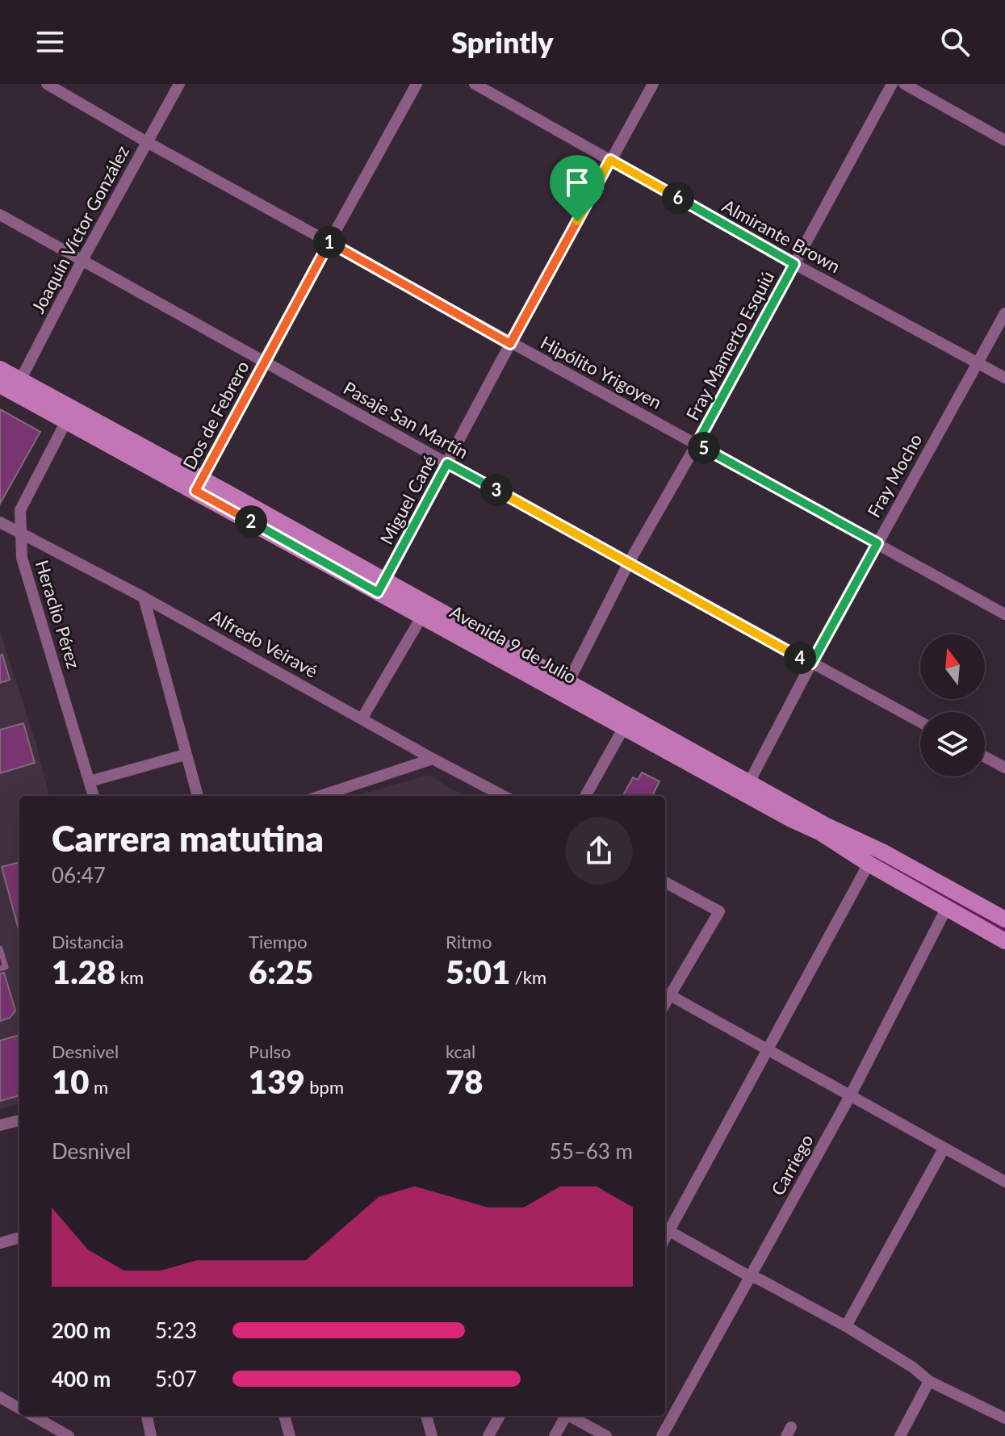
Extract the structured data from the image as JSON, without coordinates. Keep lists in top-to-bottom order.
{
  "streets": {
    "main road": ["Avenida 9 de Julio"],
    "street": [
      "Joaquín Víctor González",
      "Almirante Brown",
      "Fray Mamerto Esquiú",
      "Hipólito Yrigoyen",
      "Dos de Febrero",
      "Pasaje San Martín",
      "Fray Mocho",
      "Miguel Cané",
      "Heraclio Pérez",
      "Alfredo Veiravé",
      "Carriego"
    ]
  },
  "crossings": [
    ["Joaquín Víctor González", "Hipólito Yrigoyen"],
    ["Joaquín Víctor González", "Pasaje San Martín"],
    ["Joaquín Víctor González", "Avenida 9 de Julio"],
    ["Almirante Brown", "Fray Mamerto Esquiú"],
    ["Almirante Brown", "Fray Mocho"],
    ["Almirante Brown", "Miguel Cané"],
    ["Fray Mamerto Esquiú", "Hipólito Yrigoyen"],
    ["Fray Mamerto Esquiú", "Pasaje San Martín"],
    ["Fray Mamerto Esquiú", "Avenida 9 de Julio"],
    ["Hipólito Yrigoyen", "Dos de Febrero"],
    ["Hipólito Yrigoyen", "Fray Mocho"],
    ["Hipólito Yrigoyen", "Miguel Cané"],
    ["Dos de Febrero", "Pasaje San Martín"],
    ["Dos de Febrero", "Avenida 9 de Julio"],
    ["Pasaje San Martín", "Fray Mocho"],
    ["Pasaje San Martín", "Miguel Cané"],
    ["Fray Mocho", "Avenida 9 de Julio"],
    ["Miguel Cané", "Avenida 9 de Julio"],
    ["Heraclio Pérez", "Alfredo Veiravé"],
    ["Heraclio Pérez", "Avenida 9 de Julio"],
    ["Avenida 9 de Julio", "Carriego"]
  ],
  "north": "top",
  "page": {
    "header": "Sprintly",
    "pins": [
      "6",
      "1",
      "5",
      "3",
      "2",
      "4"
    ],
    "heading": ["Carrera matutina", "06:47"],
    "stats": [
      ["Distancia", "1.28 km"],
      ["Tiempo", "6:25"],
      ["Ritmo", "5:01 /km"],
      ["Desnivel", "10 m"],
      ["Pulso", "139 bpm"],
      ["kcal", "78"]
    ],
    "chart": ["Desnivel", "55–63 m"],
    "list": [
      {
        "name": "200 m",
        "note": "5:23"
      },
      {
        "name": "400 m",
        "note": "5:07"
      }
    ]
  }
}
